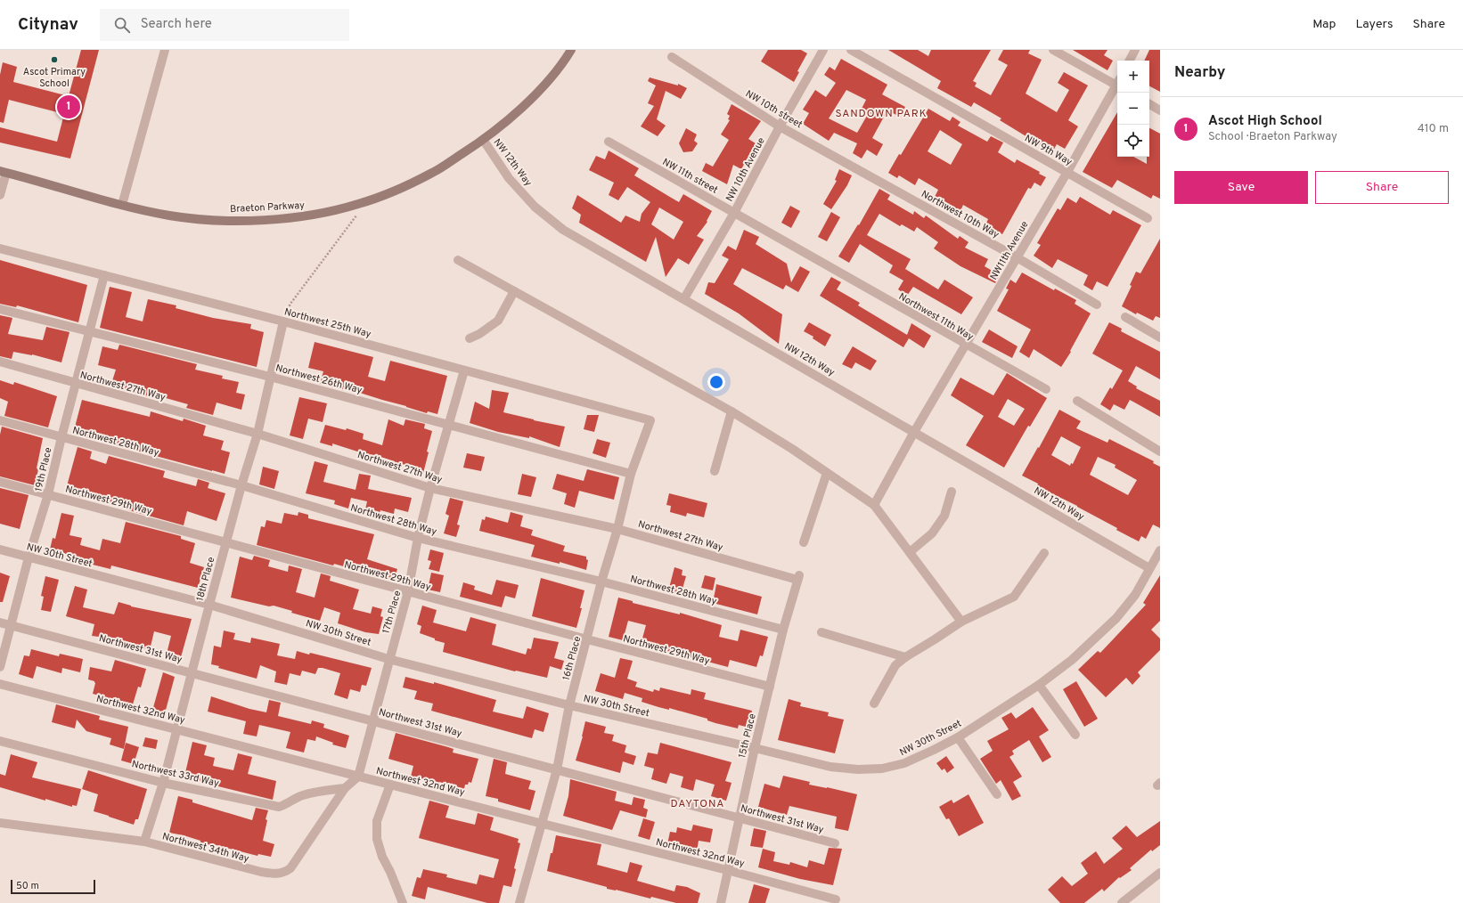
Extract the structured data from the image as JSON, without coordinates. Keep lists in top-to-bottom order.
{
  "streets": {
    "street": [
      "NW 10th street",
      "NW 9th Way",
      "NW 12th Way",
      "NW 10th Avenue",
      "NW 11th street",
      "Braeton Parkway",
      "Northwest 10th Way",
      "NW11th Avenue",
      "Northwest 11th Way",
      "Northwest 25th Way",
      "Northwest 26th Way",
      "Northwest 27th Way",
      "Northwest 28th Way",
      "19th Place",
      "Northwest 29th Way",
      "NW 30th Street",
      "18th Place",
      "17th Place",
      "Northwest 31st Way",
      "16th Place",
      "Northwest 32nd Way",
      "15th Place",
      "Northwest 33rd Way",
      "Northwest 34th Way"
    ]
  },
  "crossings": [
    ["NW 10th street", "NW 10th Avenue"],
    ["NW 10th street", "Northwest 10th Way"],
    ["NW 9th Way", "NW11th Avenue"],
    ["NW 12th Way", "NW 10th Avenue"],
    ["NW 12th Way", "Braeton Parkway"],
    ["NW 12th Way", "NW11th Avenue"],
    ["NW 12th Way", "NW 30th Street"],
    ["NW 10th Avenue", "NW 11th street"],
    ["NW 11th street", "Northwest 11th Way"],
    ["Northwest 10th Way", "NW11th Avenue"],
    ["NW11th Avenue", "Northwest 11th Way"],
    ["Northwest 25th Way", "19th Place"],
    ["Northwest 25th Way", "18th Place"],
    ["Northwest 25th Way", "17th Place"],
    ["Northwest 25th Way", "16th Place"],
    ["Northwest 26th Way", "19th Place"],
    ["Northwest 26th Way", "18th Place"],
    ["Northwest 26th Way", "17th Place"],
    ["Northwest 26th Way", "16th Place"],
    ["Northwest 27th Way", "19th Place"],
    ["Northwest 27th Way", "18th Place"],
    ["Northwest 27th Way", "17th Place"],
    ["Northwest 27th Way", "16th Place"],
    ["Northwest 27th Way", "15th Place"],
    ["Northwest 28th Way", "19th Place"],
    ["Northwest 28th Way", "18th Place"],
    ["Northwest 28th Way", "17th Place"],
    ["Northwest 28th Way", "16th Place"],
    ["Northwest 28th Way", "15th Place"],
    ["19th Place", "Northwest 29th Way"],
    ["19th Place", "NW 30th Street"],
    ["19th Place", "Northwest 31st Way"],
    ["Northwest 29th Way", "18th Place"],
    ["Northwest 29th Way", "17th Place"],
    ["Northwest 29th Way", "16th Place"],
    ["Northwest 29th Way", "15th Place"],
    ["NW 30th Street", "18th Place"],
    ["NW 30th Street", "17th Place"],
    ["NW 30th Street", "16th Place"],
    ["NW 30th Street", "15th Place"],
    ["18th Place", "Northwest 31st Way"],
    ["18th Place", "Northwest 32nd Way"],
    ["18th Place", "Northwest 33rd Way"],
    ["18th Place", "Northwest 34th Way"],
    ["17th Place", "Northwest 31st Way"],
    ["17th Place", "Northwest 32nd Way"],
    ["17th Place", "Northwest 34th Way"],
    ["Northwest 31st Way", "16th Place"],
    ["Northwest 31st Way", "15th Place"],
    ["16th Place", "Northwest 32nd Way"],
    ["Northwest 32nd Way", "15th Place"],
    ["Northwest 32nd Way", "Northwest 34th Way"],
    ["Northwest 33rd Way", "Northwest 34th Way"]
  ],
  "districts": ["SANDOWN PARK", "DAYTONA"],
  "places": ["Ascot Primary School"],
  "scale_bar": "50 m",
  "page": {
    "header": "Citynav",
    "search": "Search here",
    "nav": ["Map", "Layers", "Share"],
    "heading": "Nearby",
    "map_buttons": ["+", "−"],
    "pins": "1",
    "list": [
      {
        "mark": "1",
        "name": "Ascot High School",
        "note": "School · Braeton Parkway",
        "value": "410 m"
      }
    ],
    "buttons": ["Save", "Share"],
    "scale": "50 m"
  }
}
